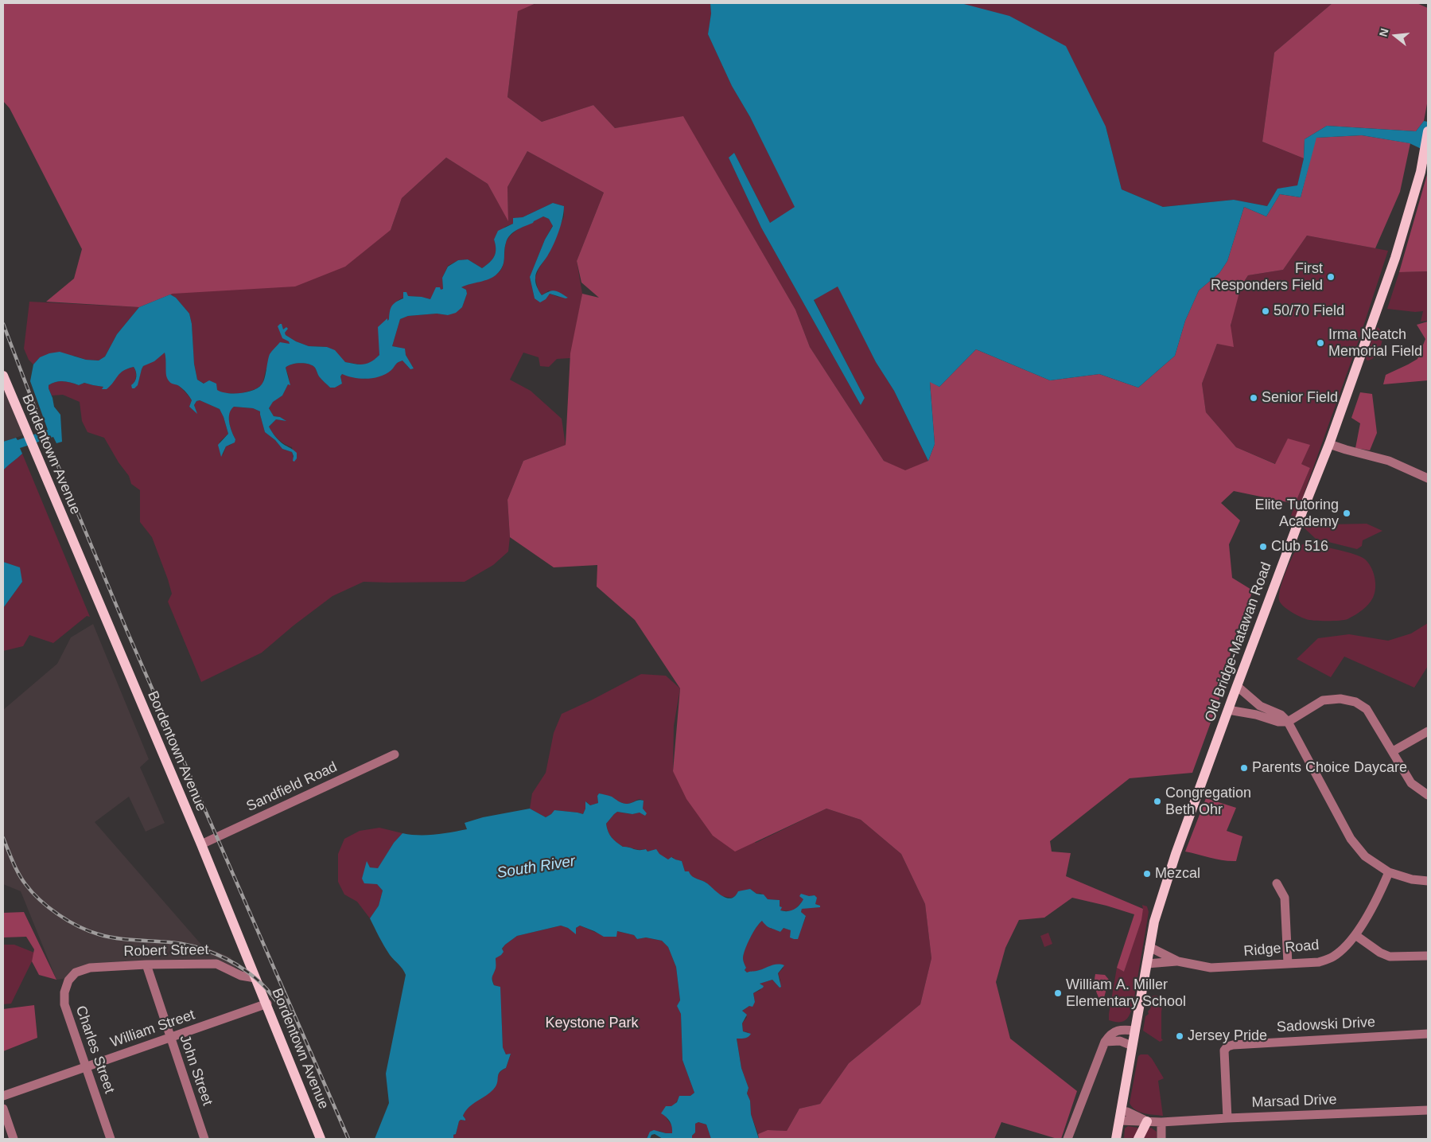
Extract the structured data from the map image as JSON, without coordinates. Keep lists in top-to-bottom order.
{
  "streets": {
    "main road": ["Bordentown Avenue", "Old Bridge-Matawan Road"],
    "street": [
      "Sandfield Road",
      "Ridge Road",
      "Robert Street",
      "Sadowski Drive",
      "William Street",
      "Charles Street",
      "John Street",
      "Marsad Drive"
    ]
  },
  "crossings": [
    ["Bordentown Avenue", "Sandfield Road"],
    ["Bordentown Avenue", "Robert Street"],
    ["Bordentown Avenue", "William Street"],
    ["Old Bridge-Matawan Road", "Ridge Road"],
    ["Robert Street", "Charles Street"],
    ["Robert Street", "John Street"],
    ["Sadowski Drive", "Marsad Drive"],
    ["William Street", "Charles Street"],
    ["William Street", "John Street"]
  ],
  "water": ["South River"],
  "parks": ["Keystone Park"],
  "places": [
    "First Responders Field",
    "50/70 Field",
    "Irma Neatch Memorial Field",
    "Senior Field",
    "Elite Tutoring Academy",
    "Club 516",
    "Parents Choice Daycare",
    "Congregation Beth Ohr",
    "Mezcal",
    "William A. Miller Elementary School",
    "Jersey Pride"
  ],
  "north": "left"
}
